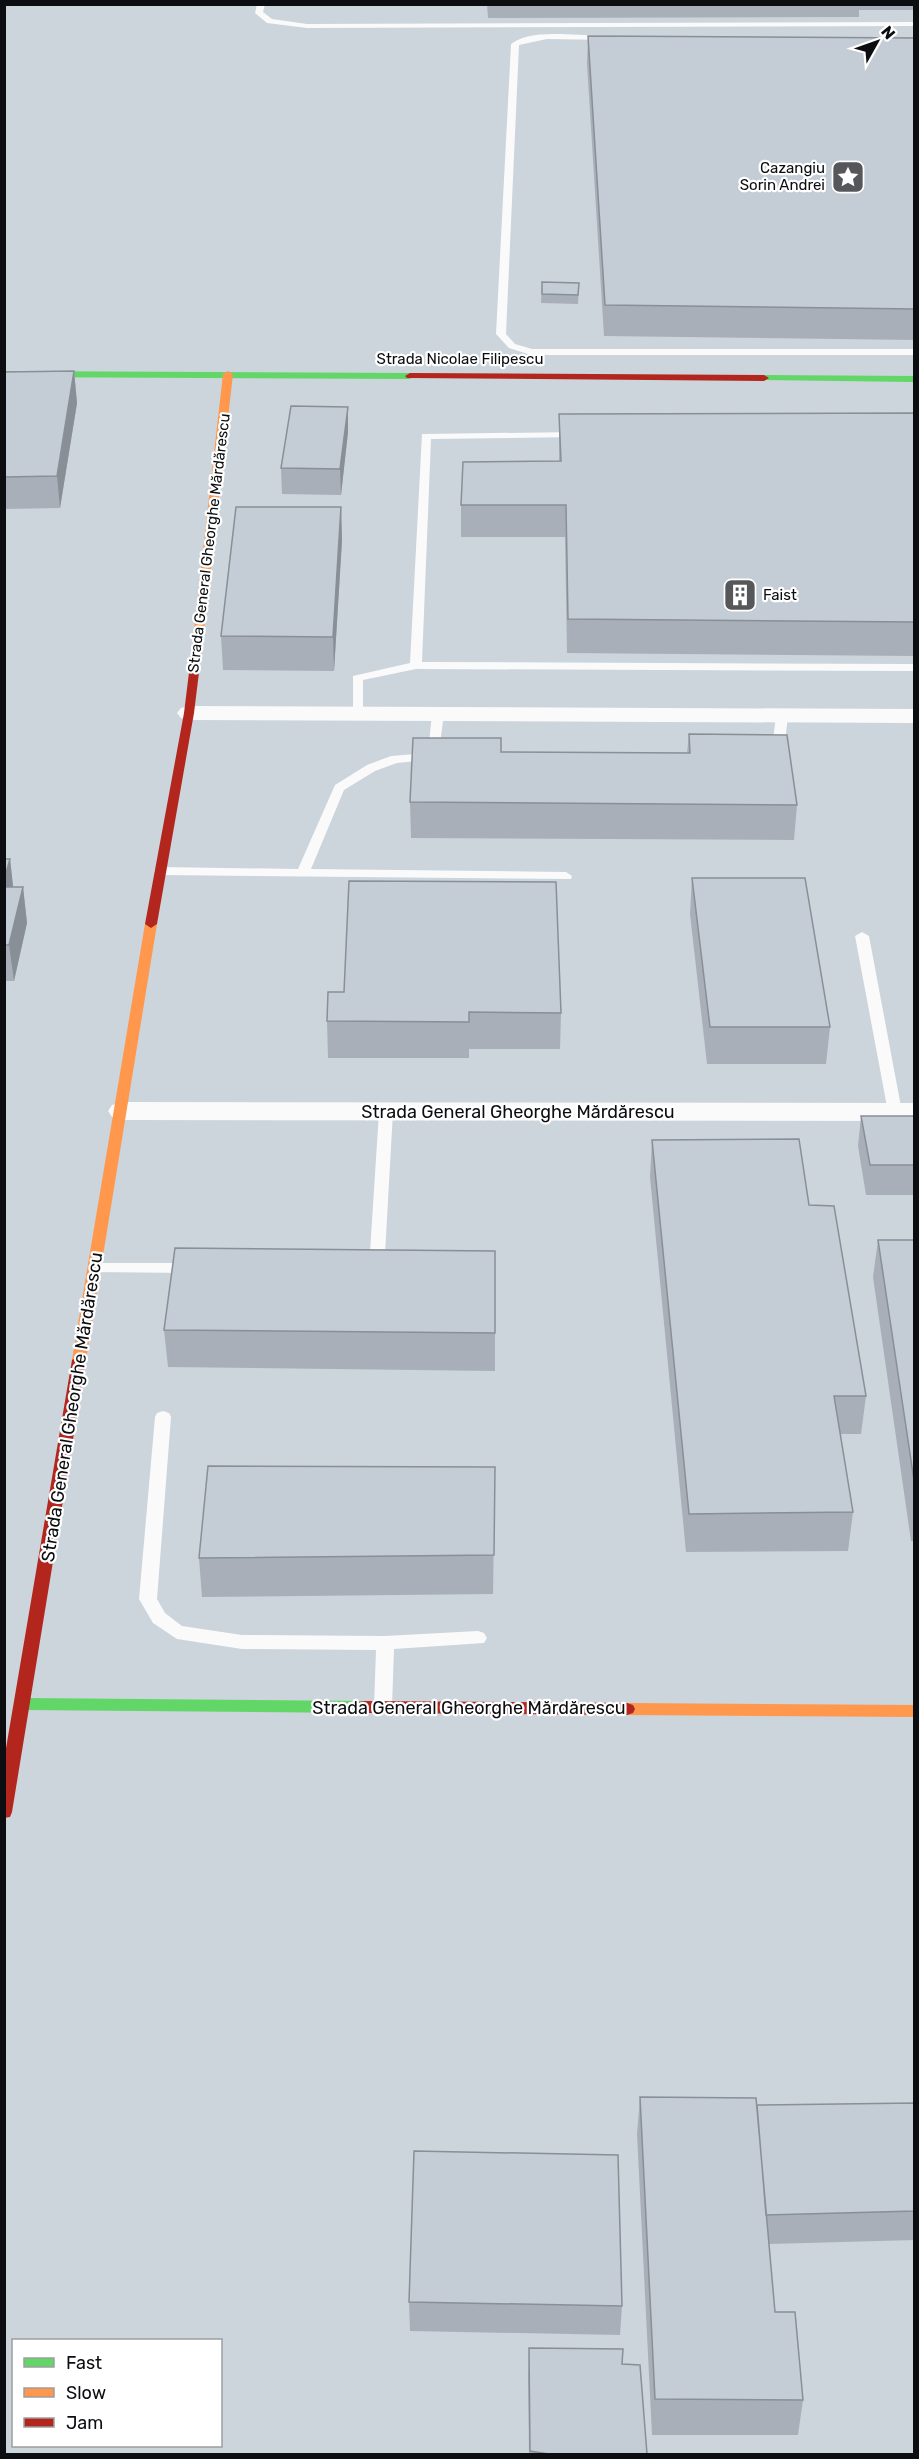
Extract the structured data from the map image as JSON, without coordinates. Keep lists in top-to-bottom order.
{
  "streets": {
    "street": ["Strada Nicolae Filipescu", "Strada General Gheorghe Mărdărescu"]
  },
  "crossings": [
    ["Strada Nicolae Filipescu", "Strada General Gheorghe Mărdărescu"]
  ],
  "places": {
    "place": ["Cazangiu Sorin Andrei"],
    "building": ["Faist"]
  },
  "legend": ["Fast", "Slow", "Jam"],
  "north": "top right"
}
